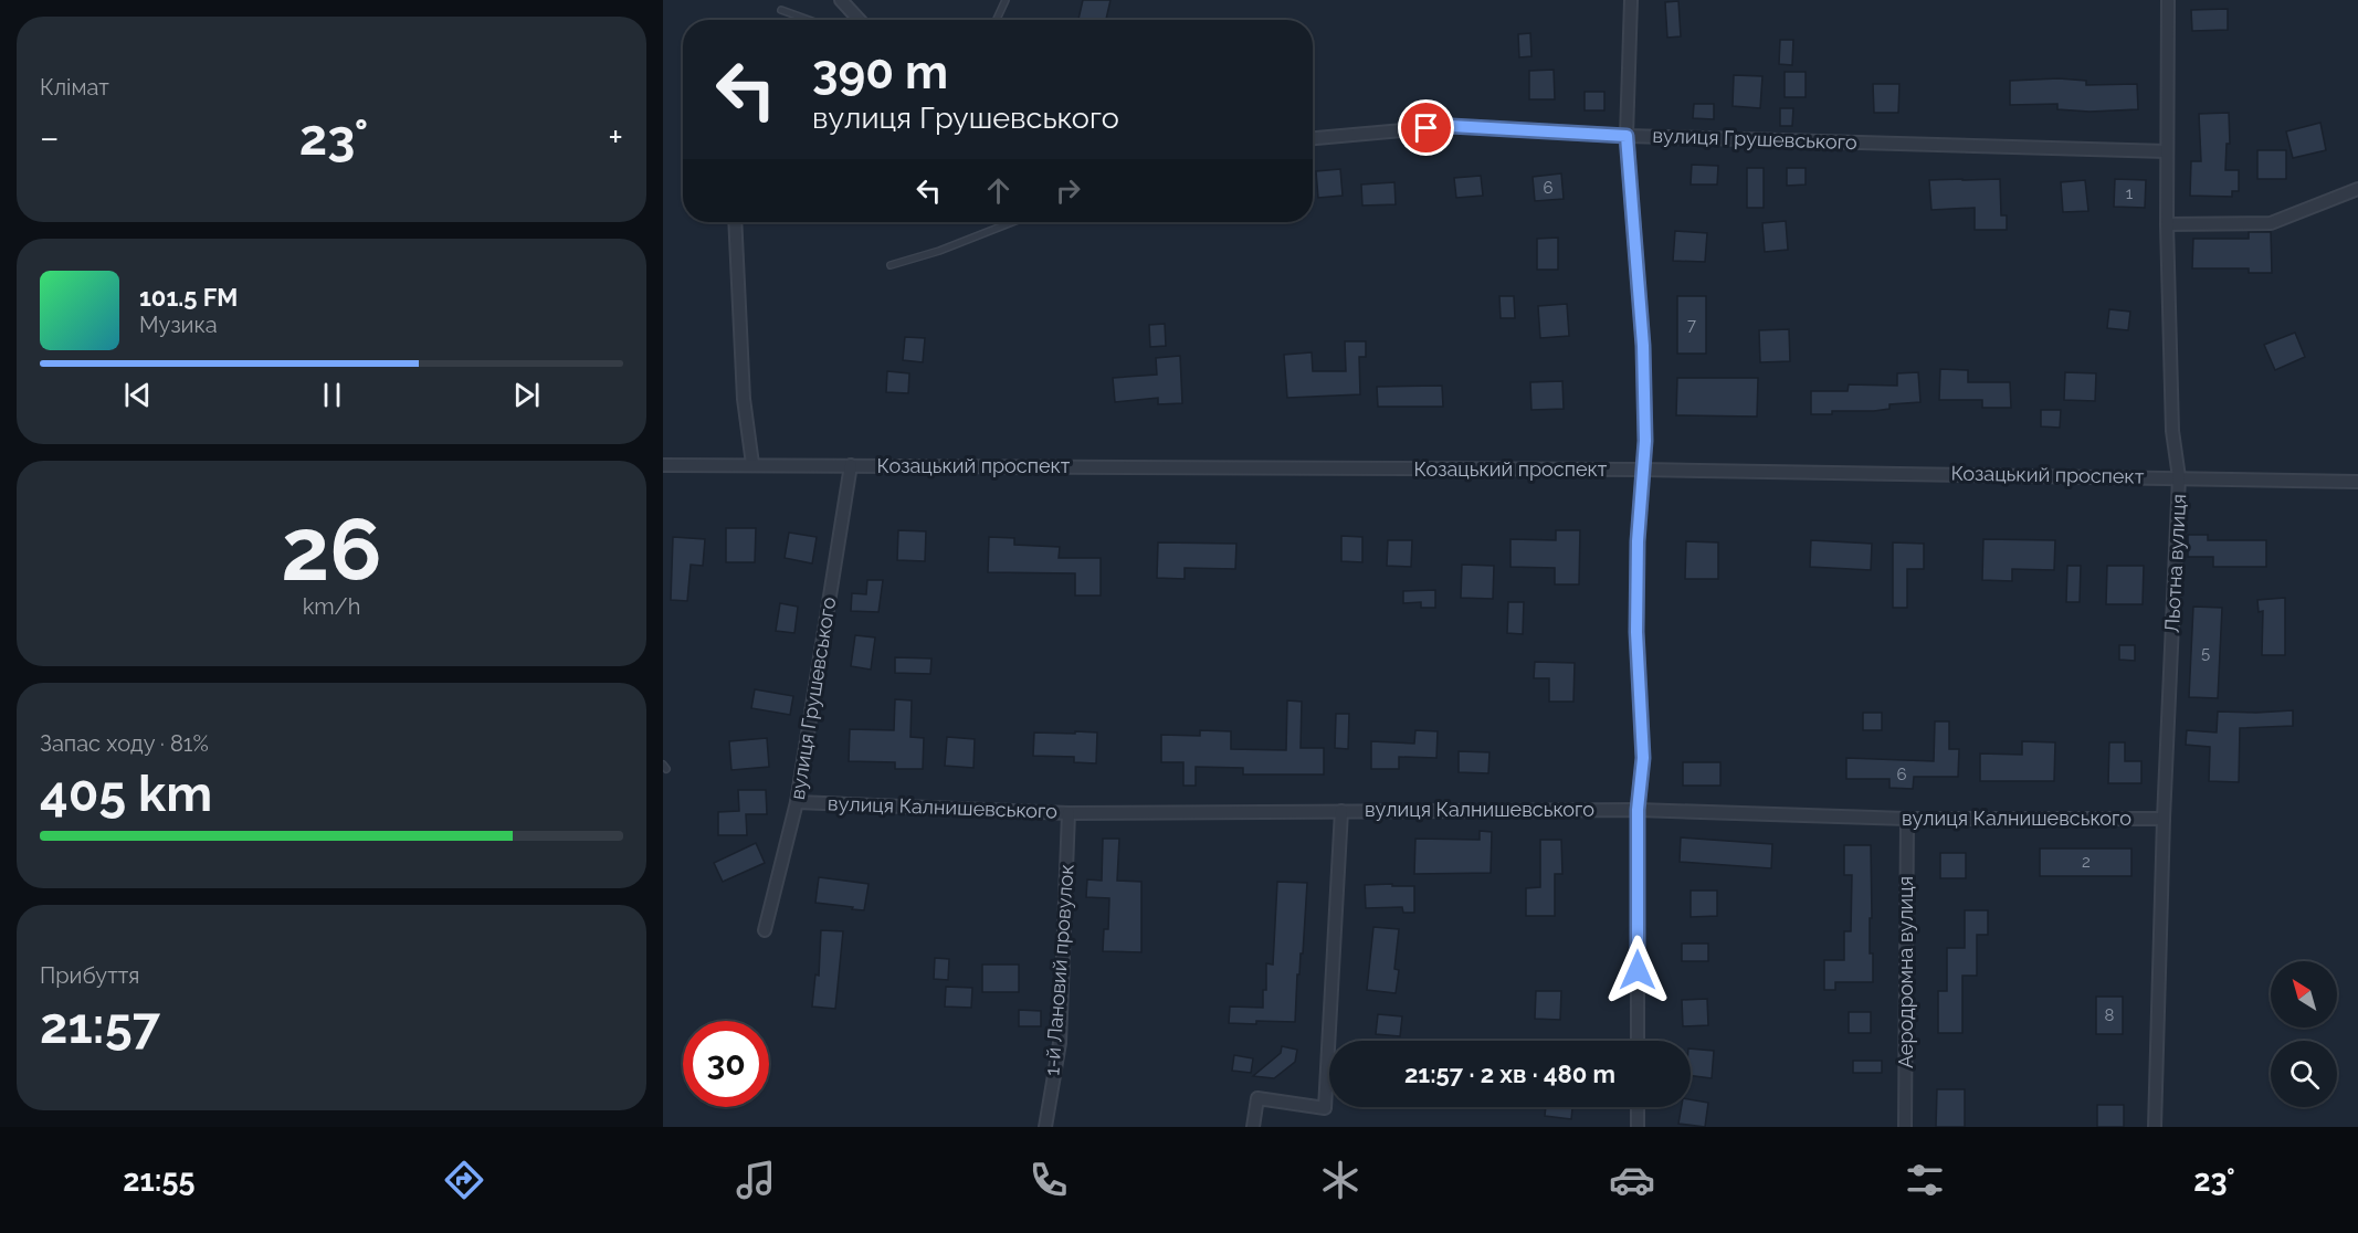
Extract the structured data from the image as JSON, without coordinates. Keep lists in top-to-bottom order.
{
  "streets": {
    "street": [
      "вулиця Грушевського",
      "Козацький проспект",
      "Льотна вулиця",
      "вулиця Калнишевського",
      "1-й Лановий провулок",
      "Аеродромна вулиця"
    ]
  },
  "crossings": [
    ["вулиця Грушевського", "Козацький проспект"],
    ["вулиця Грушевського", "Льотна вулиця"],
    ["вулиця Грушевського", "вулиця Калнишевського"],
    ["Козацький проспект", "Льотна вулиця"],
    ["Льотна вулиця", "вулиця Калнишевського"],
    ["вулиця Калнишевського", "1-й Лановий провулок"],
    ["вулиця Калнишевського", "Аеродромна вулиця"]
  ],
  "house_numbers": [
    "6",
    "1",
    "7",
    "5",
    "6",
    "2",
    "8"
  ],
  "north": "top left",
  "page": {
    "tile": [
      "Клімат",
      ["26", "km/h"],
      ["Запас ходу · 81%", "405 km"],
      ["Прибуття", "21:57"]
    ],
    "turn": ["390 m", "вулиця Грушевського"],
    "heat": ["−", "23°", "+"],
    "song": ["101.5 FM", "Музика"],
    "limit": "30",
    "trip": "21:57 · 2 хв · 480 m",
    "tabs": ["21:55", "23°"]
  }
}
